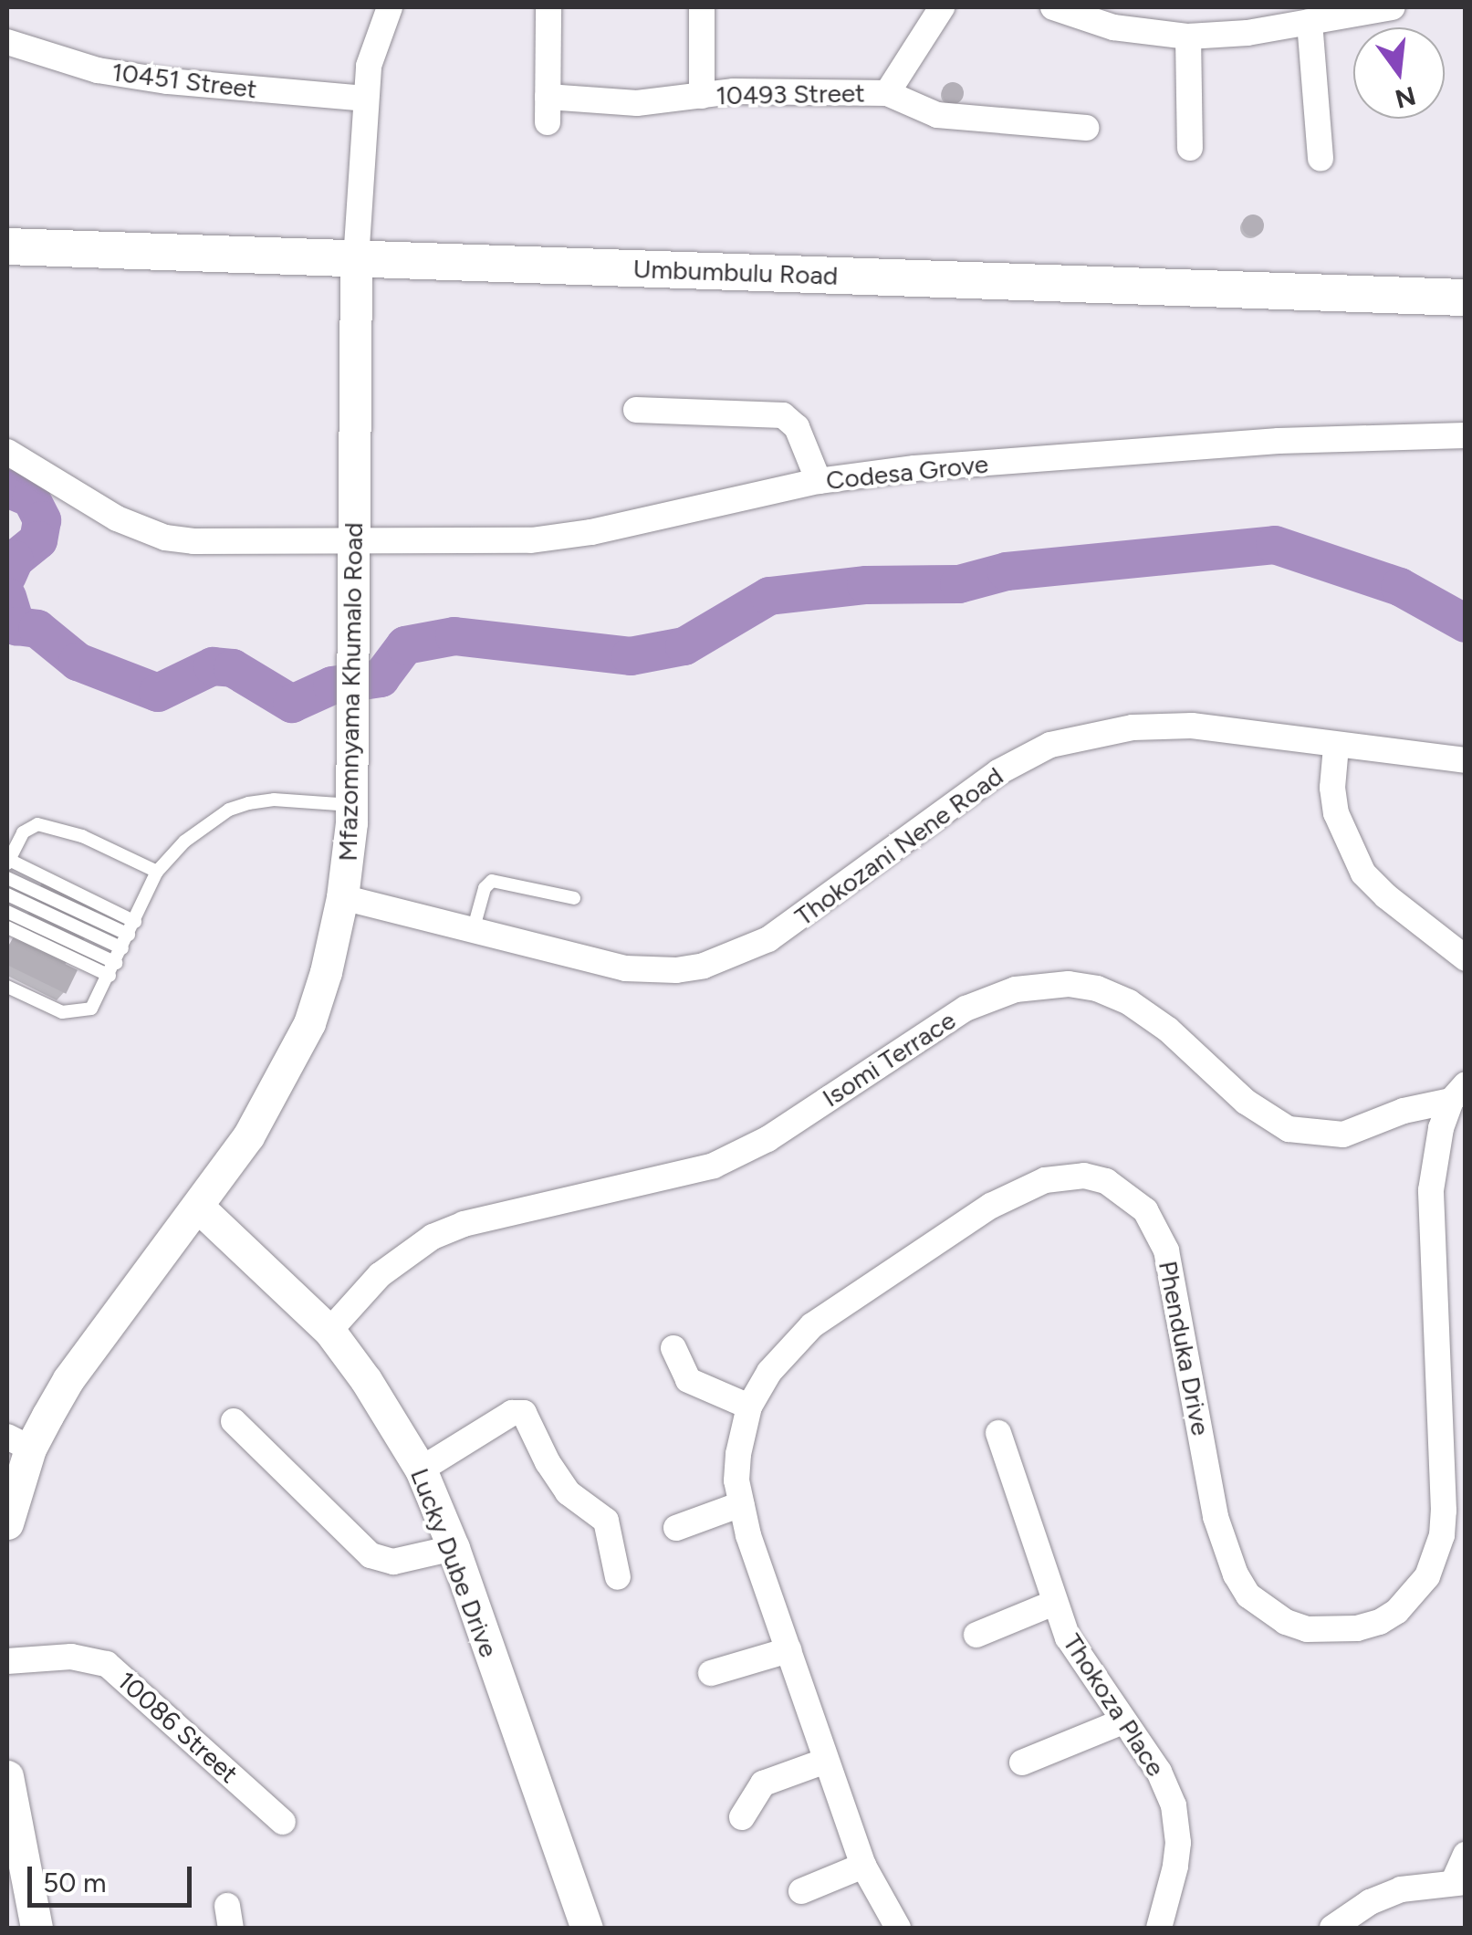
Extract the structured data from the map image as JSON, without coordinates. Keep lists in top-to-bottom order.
{
  "streets": {
    "main road": ["Umbumbulu Road"],
    "street": [
      "10451 Street",
      "10493 Street",
      "Codesa Grove",
      "Mfazomnyama Khumalo Road",
      "Thokozani Nene Road",
      "Isomi Terrace",
      "Phenduka Drive",
      "Lucky Dube Drive",
      "Thokoza Place",
      "10086 Street"
    ]
  },
  "crossings": [
    ["Umbumbulu Road", "Mfazomnyama Khumalo Road"],
    ["Codesa Grove", "Mfazomnyama Khumalo Road"],
    ["Mfazomnyama Khumalo Road", "Thokozani Nene Road"],
    ["Mfazomnyama Khumalo Road", "Lucky Dube Drive"],
    ["Isomi Terrace", "Phenduka Drive"],
    ["Isomi Terrace", "Lucky Dube Drive"]
  ],
  "scale_bar": "50 m",
  "north": "bottom"
}
